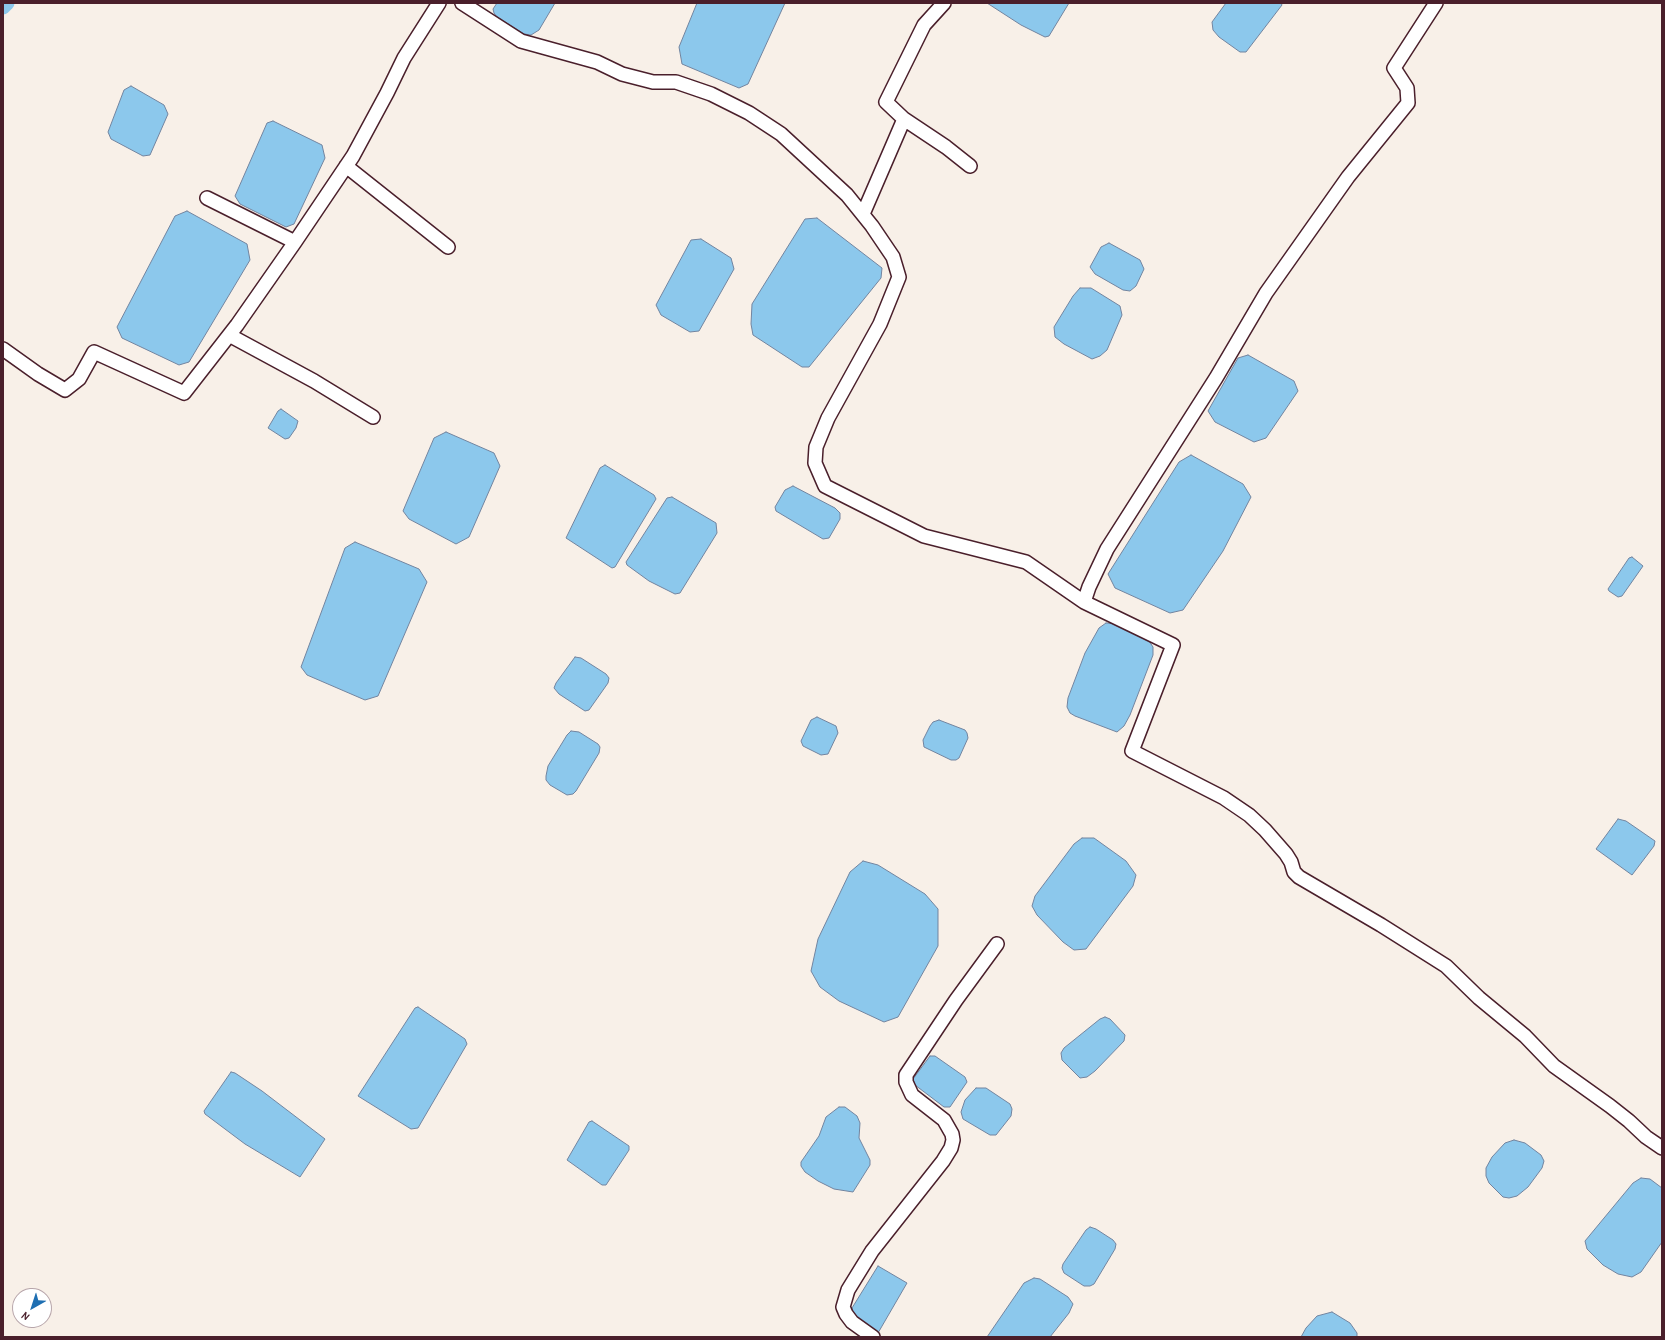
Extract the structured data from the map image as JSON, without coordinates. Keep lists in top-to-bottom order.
{
  "north": "bottom left"
}
